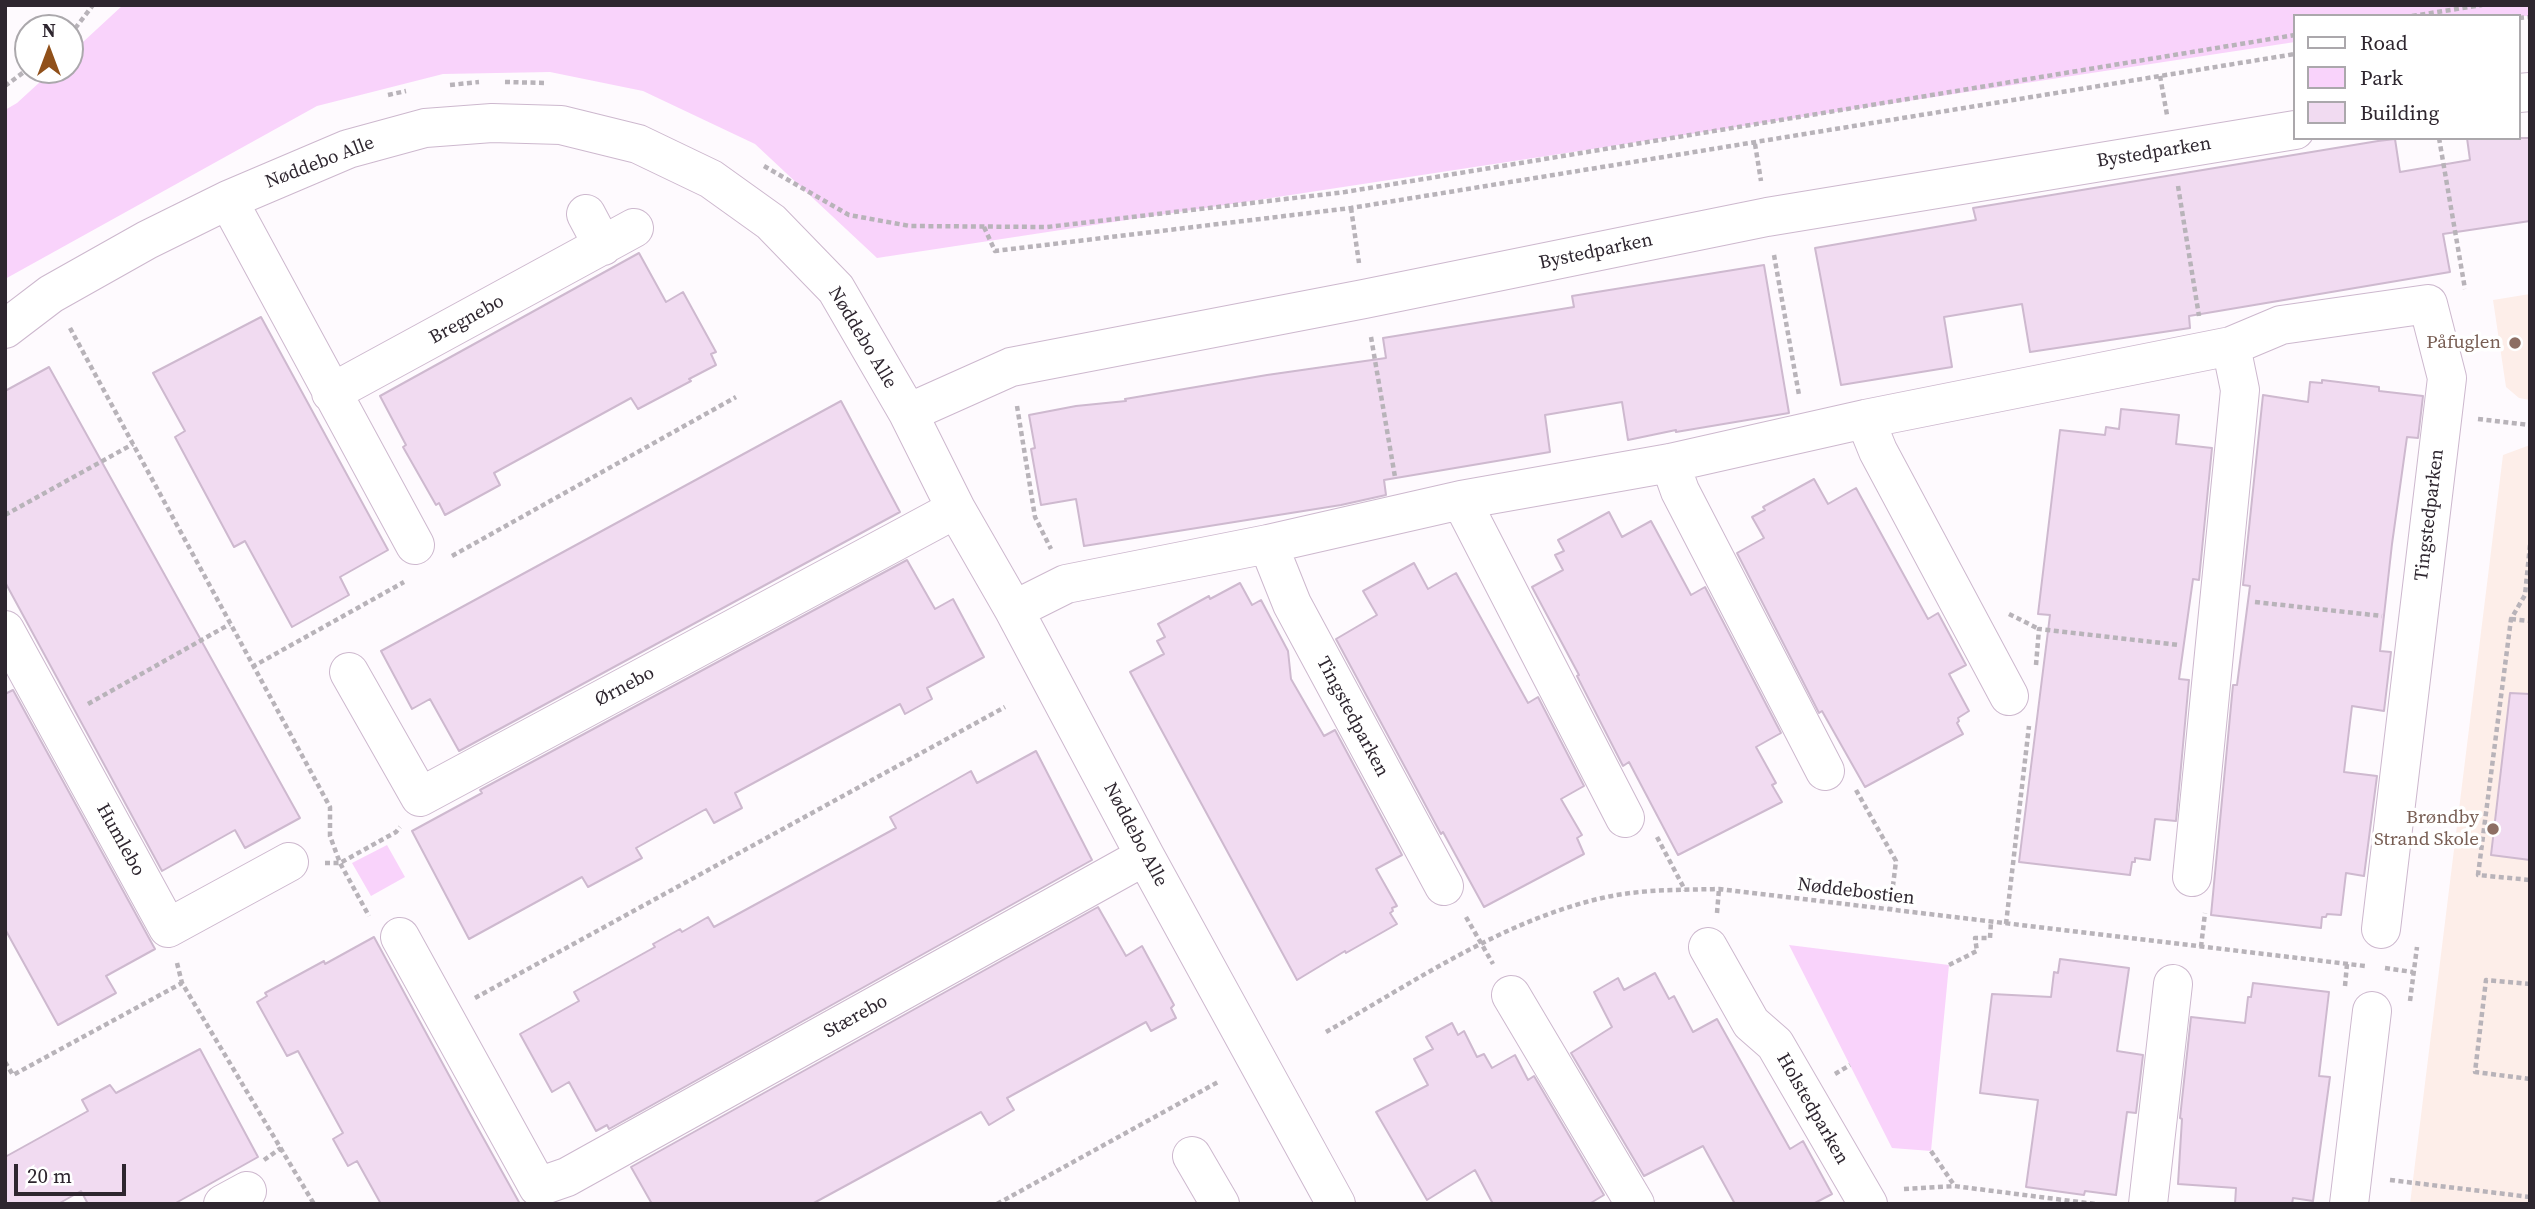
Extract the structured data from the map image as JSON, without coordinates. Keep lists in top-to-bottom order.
{
  "streets": {
    "street": [
      "Bystedparken",
      "Nøddebo Alle",
      "Bregnebo",
      "Tingstedparken",
      "Ørnebo",
      "Humlebo",
      "Stærebo",
      "Holstedparken"
    ],
    "path": ["Nøddebostien"]
  },
  "crossings": [
    ["Bystedparken", "Nøddebo Alle"],
    ["Nøddebo Alle", "Tingstedparken"],
    ["Nøddebo Alle", "Ørnebo"],
    ["Nøddebo Alle", "Stærebo"]
  ],
  "places": ["Påfuglen", "Brøndby Strand Skole"],
  "legend": ["Road", "Park", "Building"],
  "scale_bar": "20 m",
  "north": "top"
}
